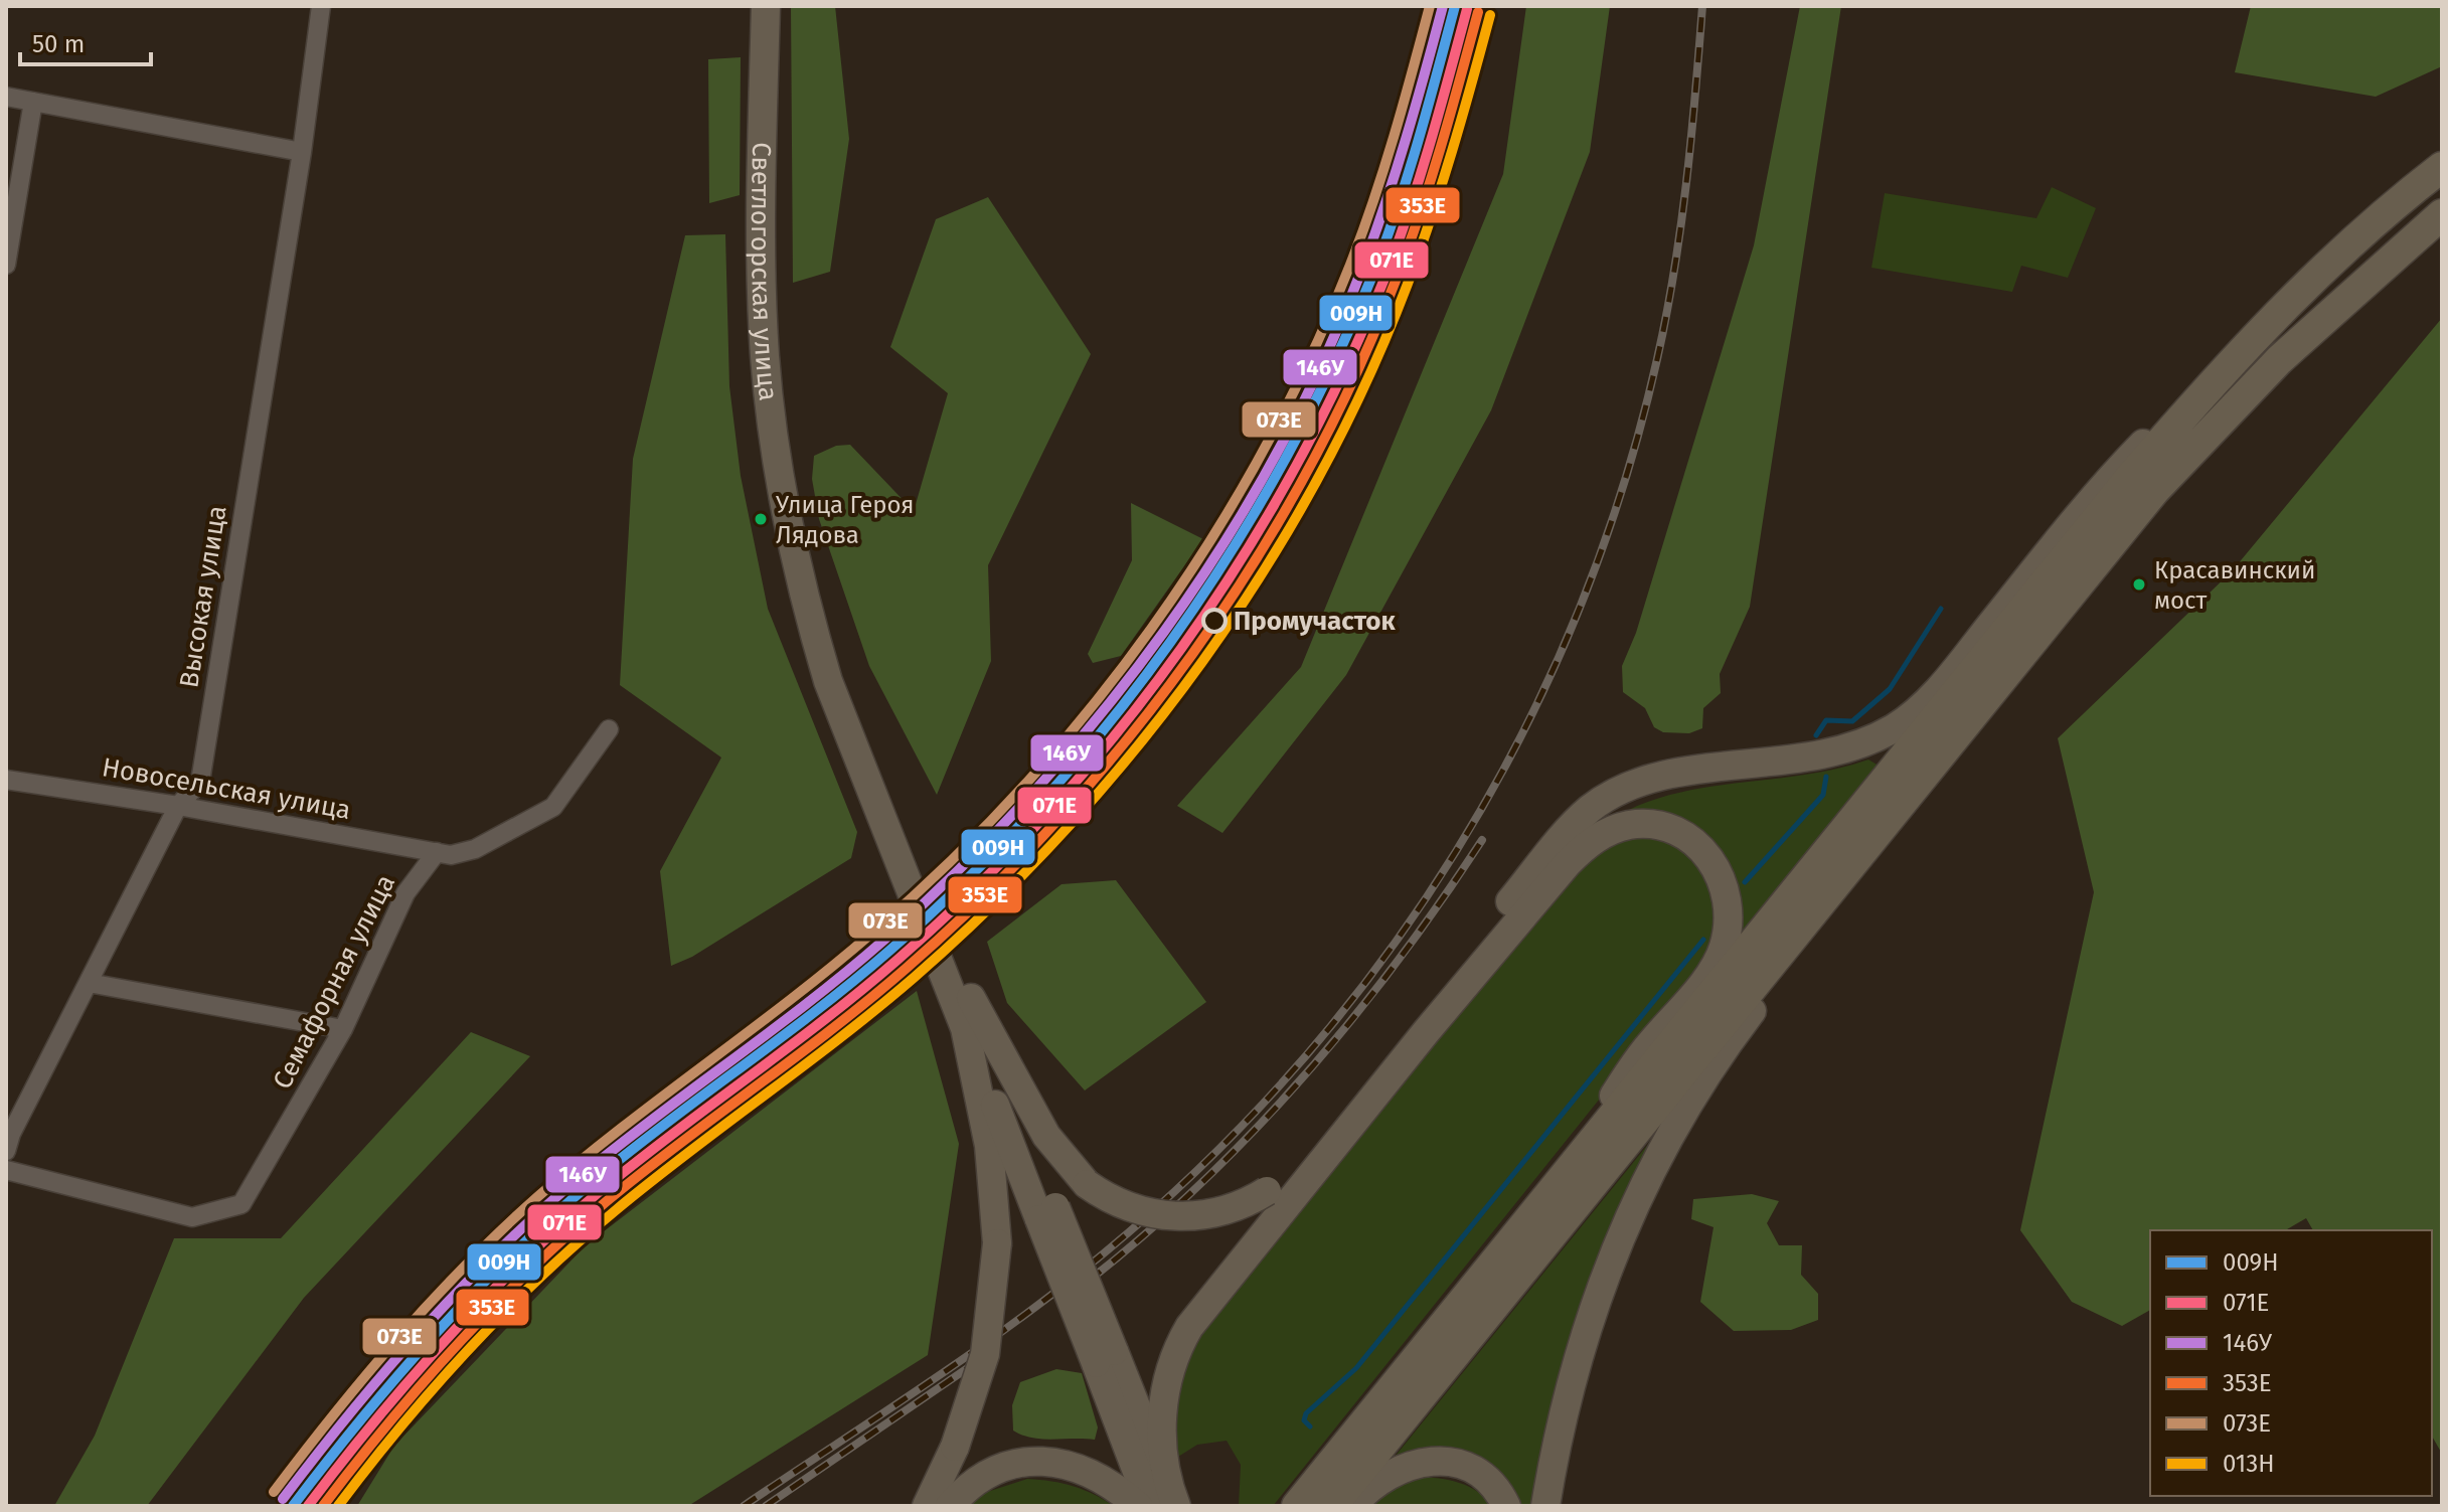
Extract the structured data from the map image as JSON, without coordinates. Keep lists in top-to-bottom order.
{
  "streets": {
    "main road": ["Светлогорская улица"],
    "street": ["Высокая улица", "Новосельская улица", "Семафорная улица"]
  },
  "crossings": [
    ["Высокая улица", "Новосельская улица"],
    ["Новосельская улица", "Семафорная улица"]
  ],
  "places": ["Улица Героя Лядова", "Красавинский мост", "Промучасток"],
  "lines": [
    "transit line 009Н",
    "transit line 146У",
    "transit line 073Е",
    "transit line 071Е",
    "transit line 353Е",
    "transit line 013Н"
  ],
  "legend": [
    "009Н",
    "071Е",
    "146У",
    "353Е",
    "073Е",
    "013Н"
  ],
  "scale_bar": "50 m"
}
